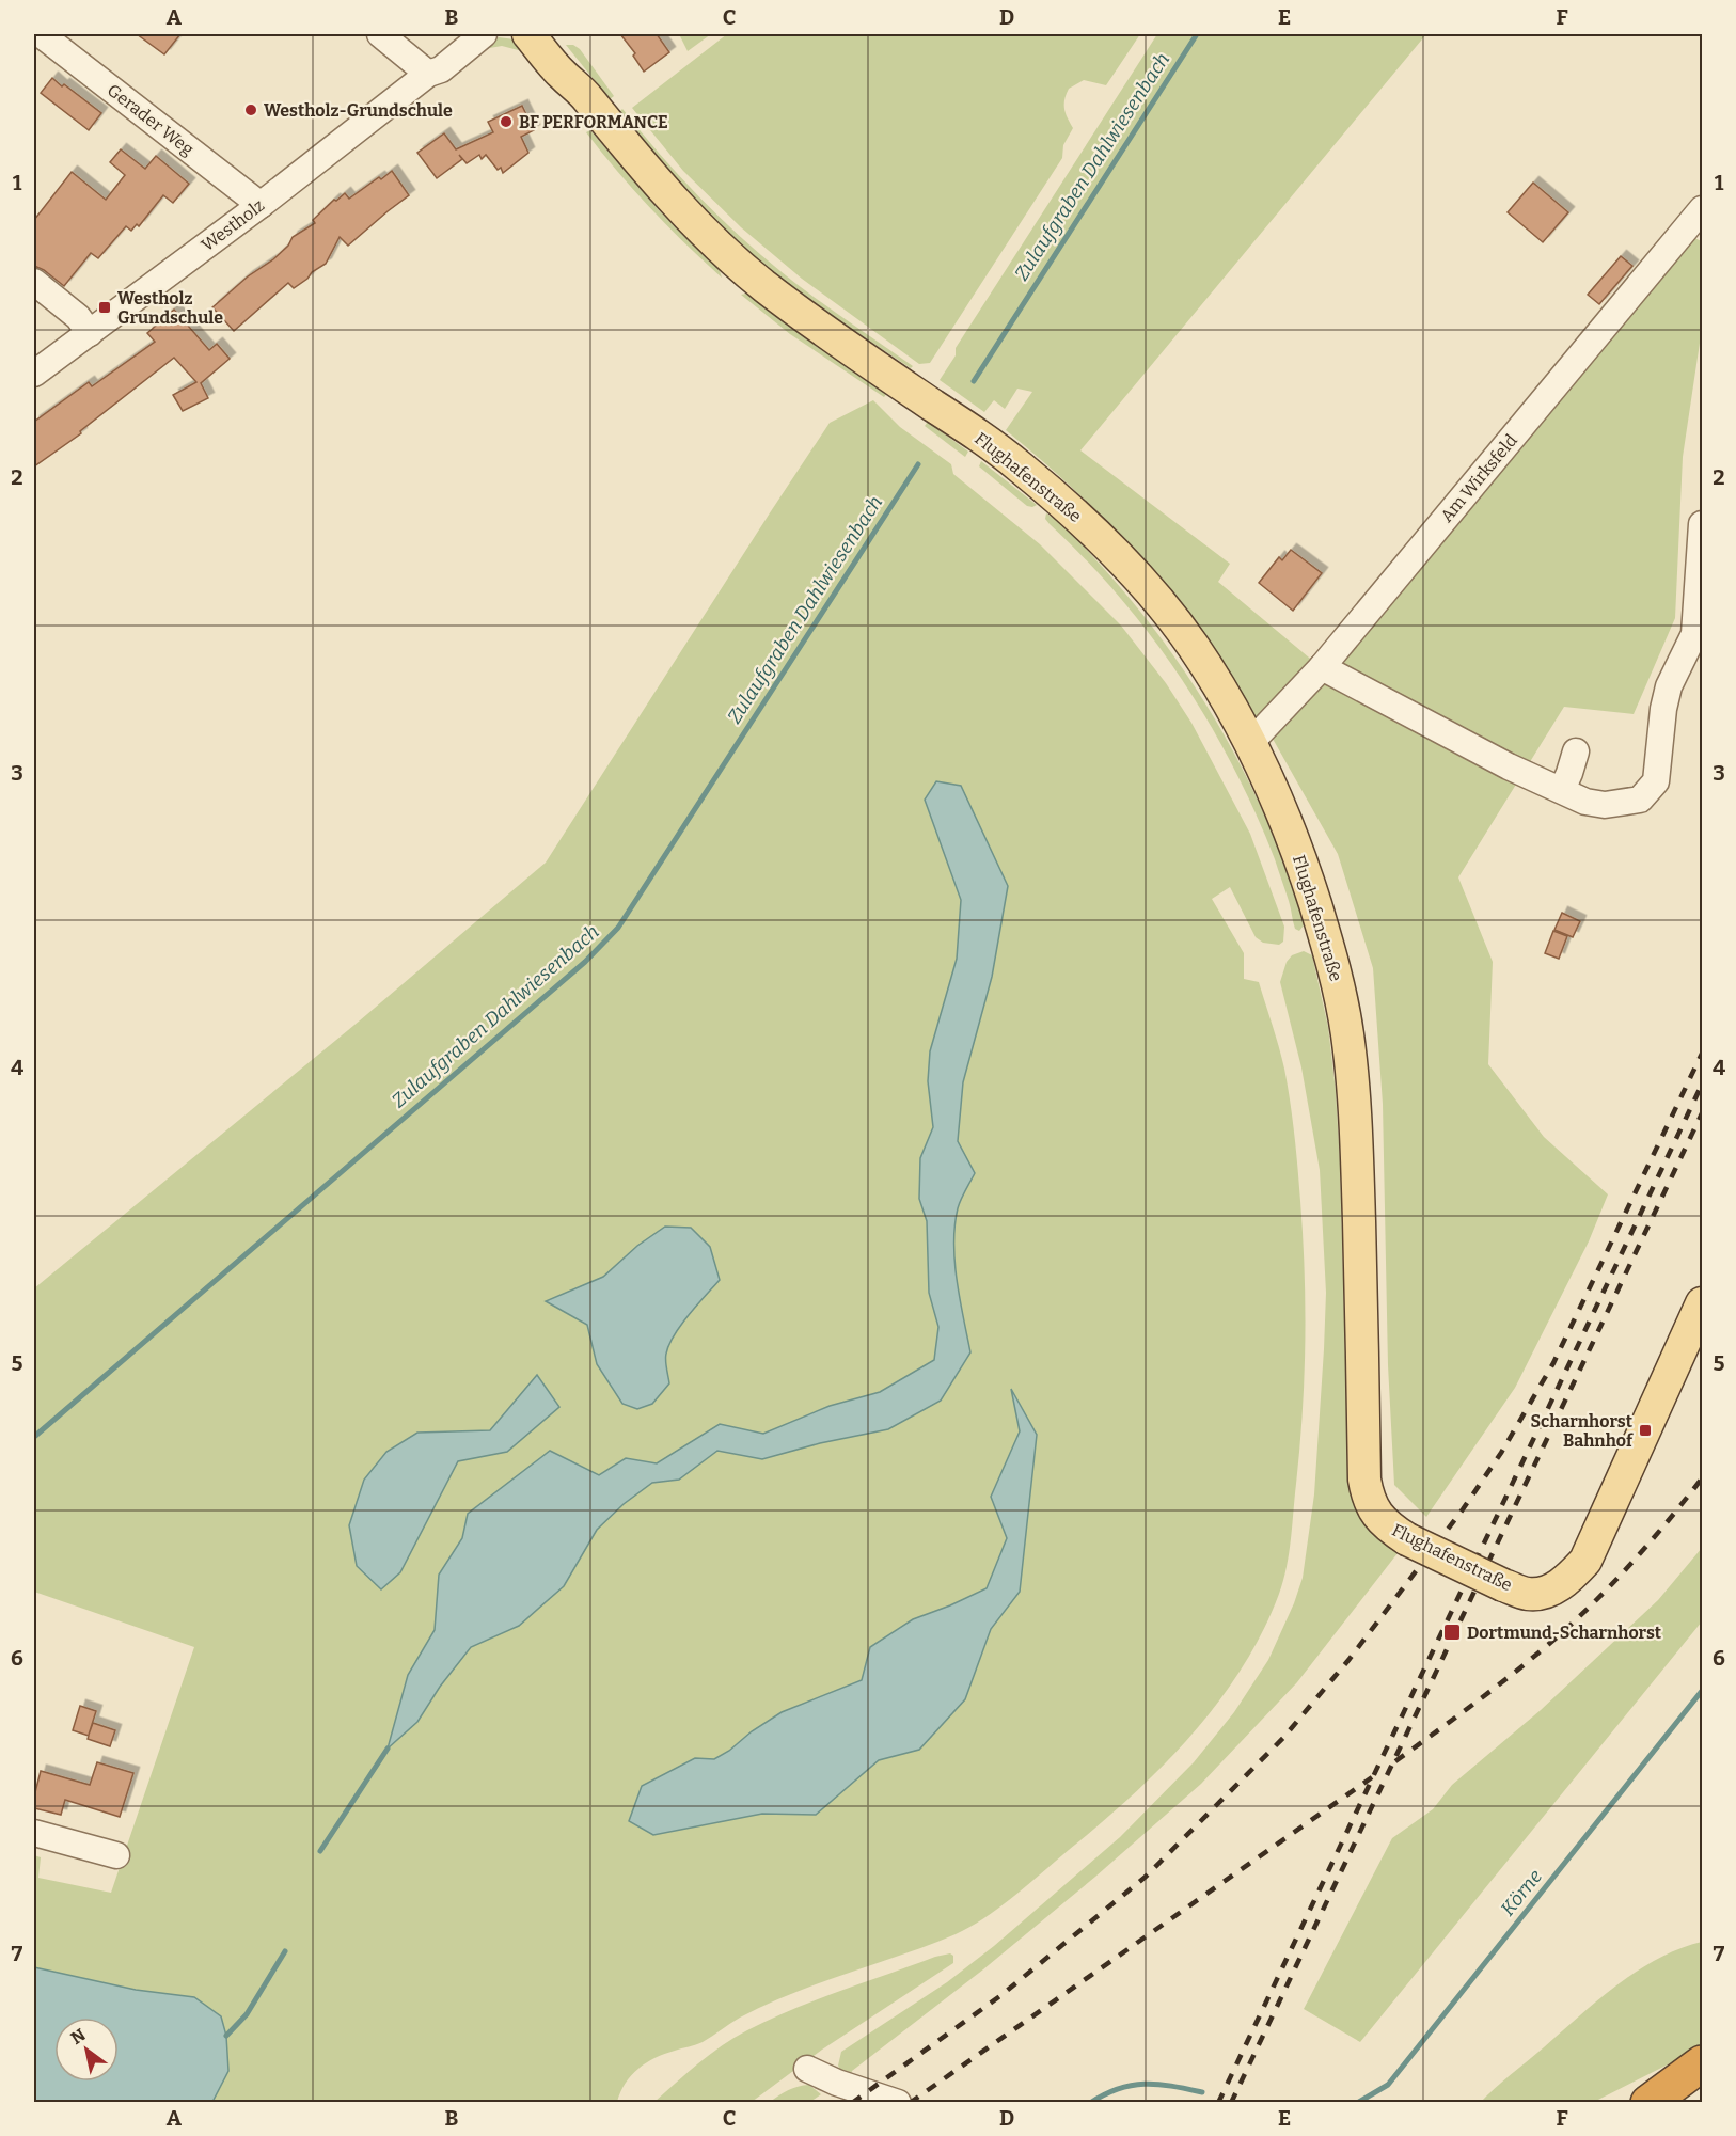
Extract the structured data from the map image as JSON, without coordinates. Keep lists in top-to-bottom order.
{
  "streets": {
    "main road": ["Flughafenstraße"],
    "street": ["Gerader Weg", "Westholz", "Am Wirksfeld"]
  },
  "crossings": [
    ["Gerader Weg", "Westholz"],
    ["Flughafenstraße", "Am Wirksfeld"]
  ],
  "water": ["Zulaufgraben Dahlwiesenbach", "Körne"],
  "places": {
    "other": ["Westholz-Grundschule", "BF PERFORMANCE"],
    "transit": ["Westholz Grundschule", "Scharnhorst Bahnhof", "Dortmund-Scharnhorst"]
  },
  "north": "top left",
  "grid": {
    "columns": [
      "A",
      "B",
      "C",
      "D",
      "E",
      "F"
    ],
    "rows": [
      "1",
      "2",
      "3",
      "4",
      "5",
      "6",
      "7"
    ]
  }
}
